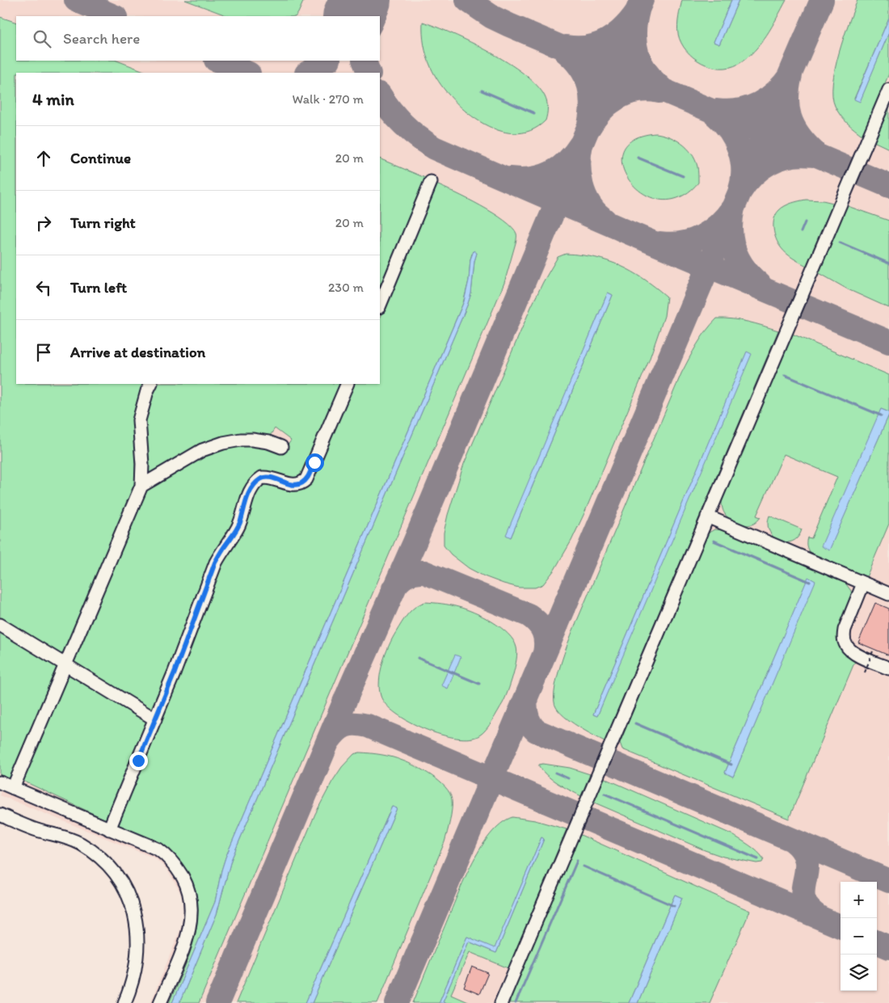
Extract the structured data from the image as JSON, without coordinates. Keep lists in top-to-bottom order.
{
  "page": {
    "search": "Search here",
    "heading": ["4 min", "Walk · 270 m"],
    "list": [
      ["Continue", "20 m"],
      ["Turn right", "20 m"],
      ["Turn left", "230 m"],
      "Arrive at destination"
    ],
    "map_buttons": ["+", "−"]
  }
}
